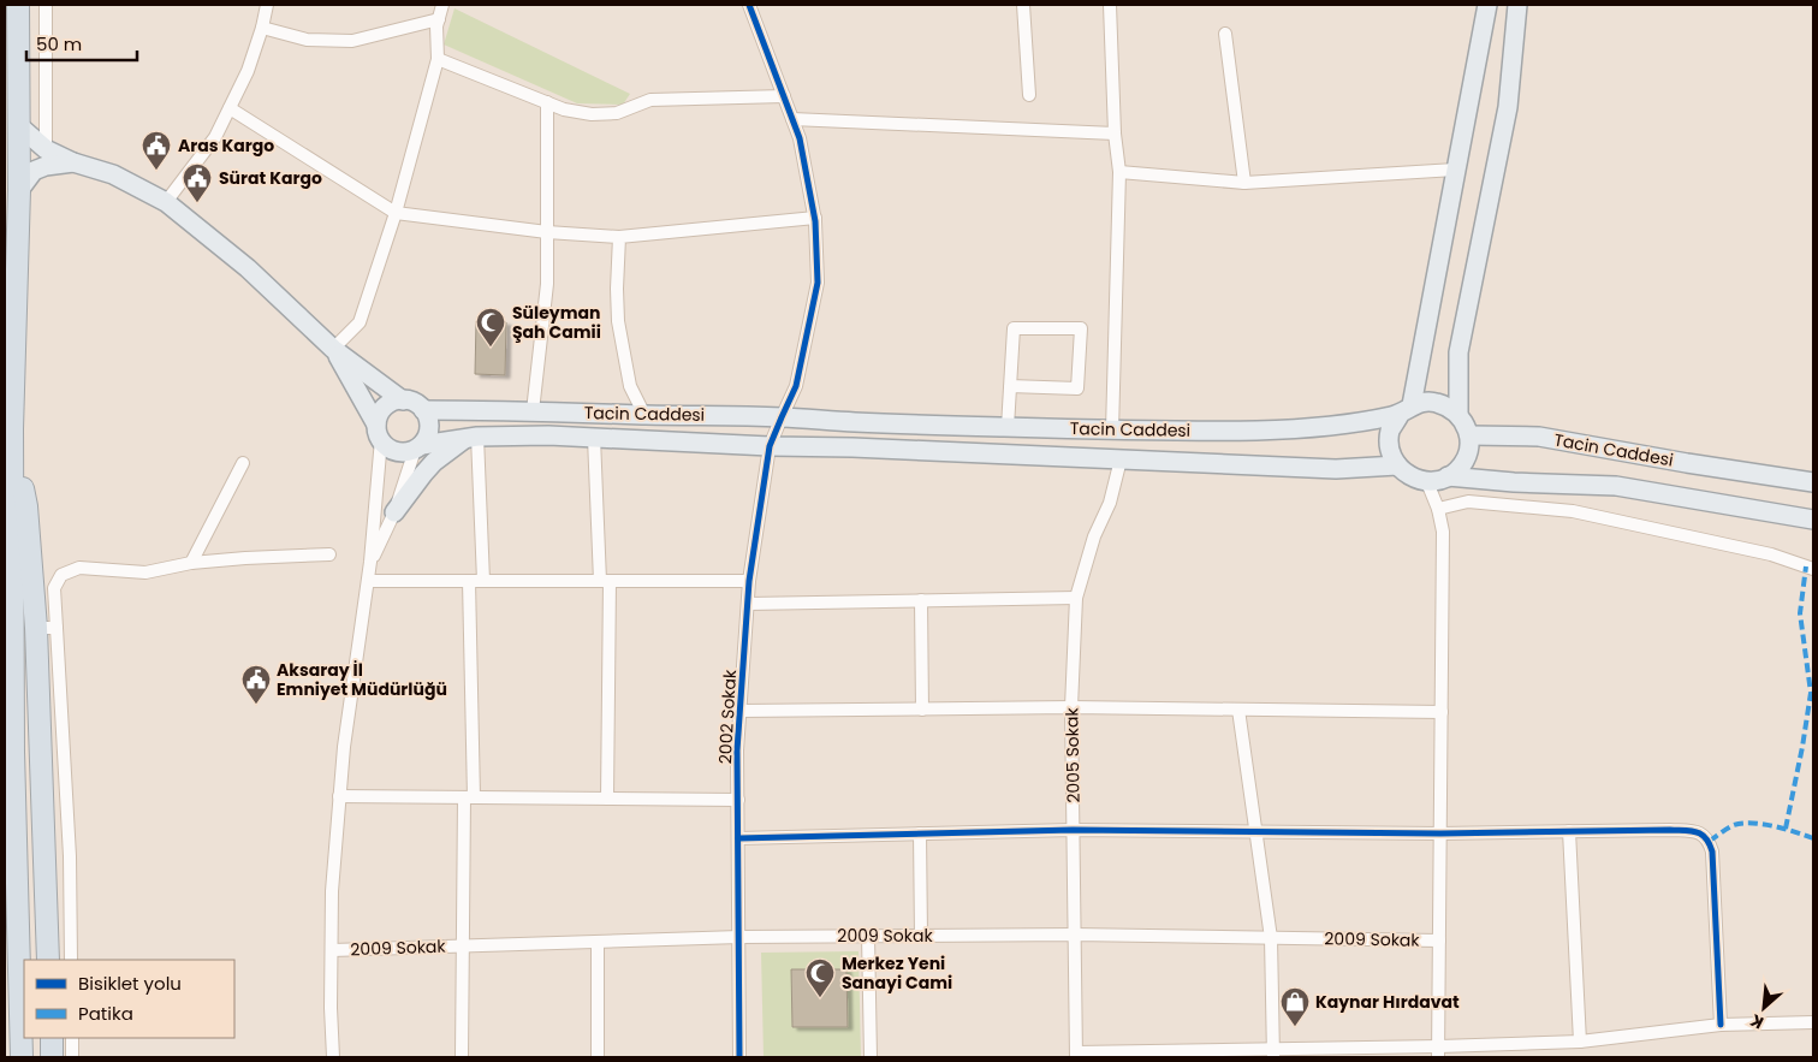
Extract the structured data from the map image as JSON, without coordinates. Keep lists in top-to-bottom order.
{
  "streets": {
    "main road": ["Tacin Caddesi"],
    "street": ["2002 Sokak", "2005 Sokak", "2009 Sokak"]
  },
  "crossings": [
    ["Tacin Caddesi", "2002 Sokak"],
    ["Tacin Caddesi", "2005 Sokak"],
    ["2002 Sokak", "2009 Sokak"],
    ["2005 Sokak", "2009 Sokak"]
  ],
  "places": {
    "public building": ["Aras Kargo", "Sürat Kargo", "Aksaray İl Emniyet Müdürlüğü"],
    "mosque": ["Süleyman Şah Camii", "Merkez Yeni Sanayi Cami"],
    "shop": ["Kaynar Hırdavat"]
  },
  "legend": ["Bisiklet yolu", "Patika"],
  "scale_bar": "50 m",
  "north": "bottom left"
}
